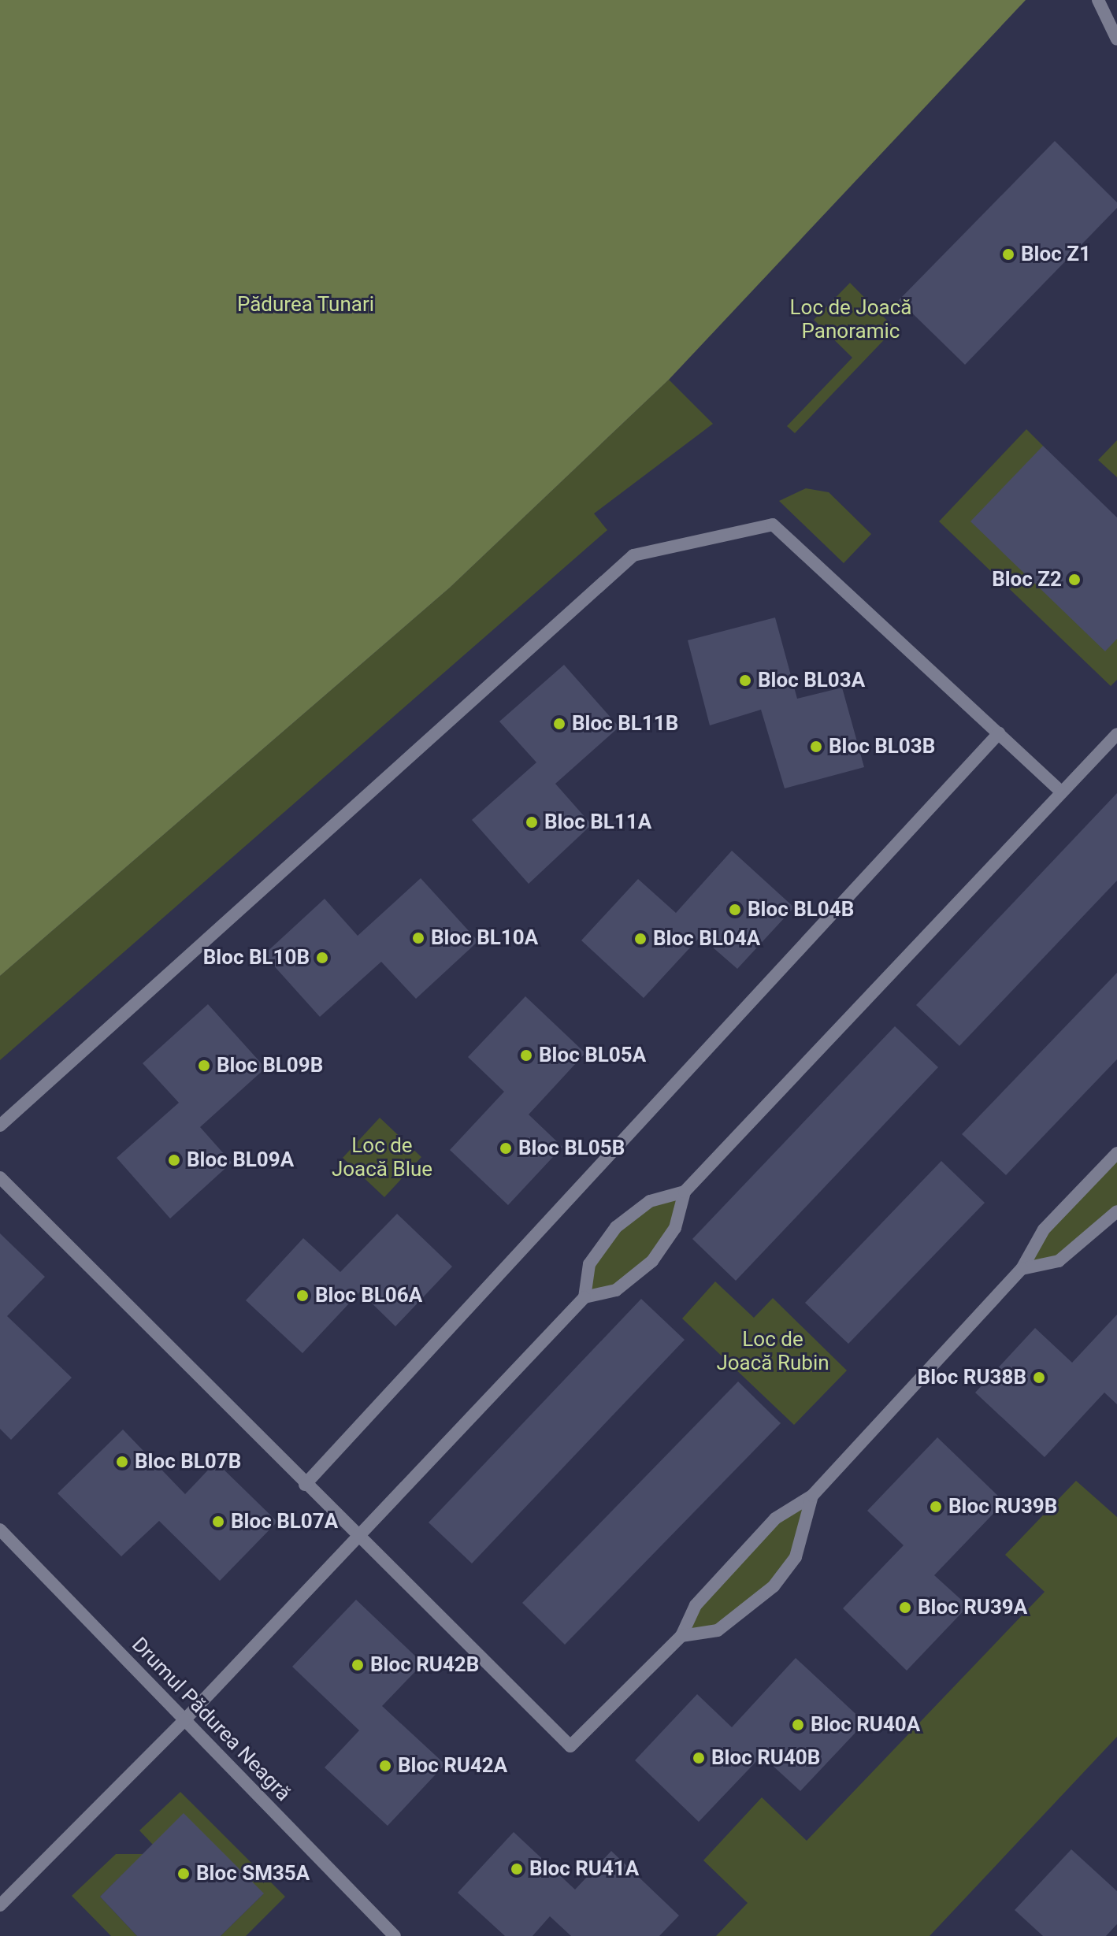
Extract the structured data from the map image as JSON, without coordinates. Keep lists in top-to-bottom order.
{
  "streets": {
    "street": ["Drumul Pădurea Neagră"]
  },
  "parks": [
    "Pădurea Tunari",
    "Loc de Joacă Panoramic",
    "Loc de Joacă Blue",
    "Loc de Joacă Rubin"
  ],
  "places": [
    "Bloc Z1",
    "Bloc Z2",
    "Bloc BL03A",
    "Bloc BL11B",
    "Bloc BL03B",
    "Bloc BL11A",
    "Bloc BL04B",
    "Bloc BL10A",
    "Bloc BL04A",
    "Bloc BL10B",
    "Bloc BL05A",
    "Bloc BL09B",
    "Bloc BL05B",
    "Bloc BL09A",
    "Bloc BL06A",
    "Bloc RU38B",
    "Bloc BL07B",
    "Bloc RU39B",
    "Bloc BL07A",
    "Bloc RU39A",
    "Bloc RU42B",
    "Bloc RU40A",
    "Bloc RU40B",
    "Bloc RU42A",
    "Bloc RU41A",
    "Bloc SM35A"
  ]
}
